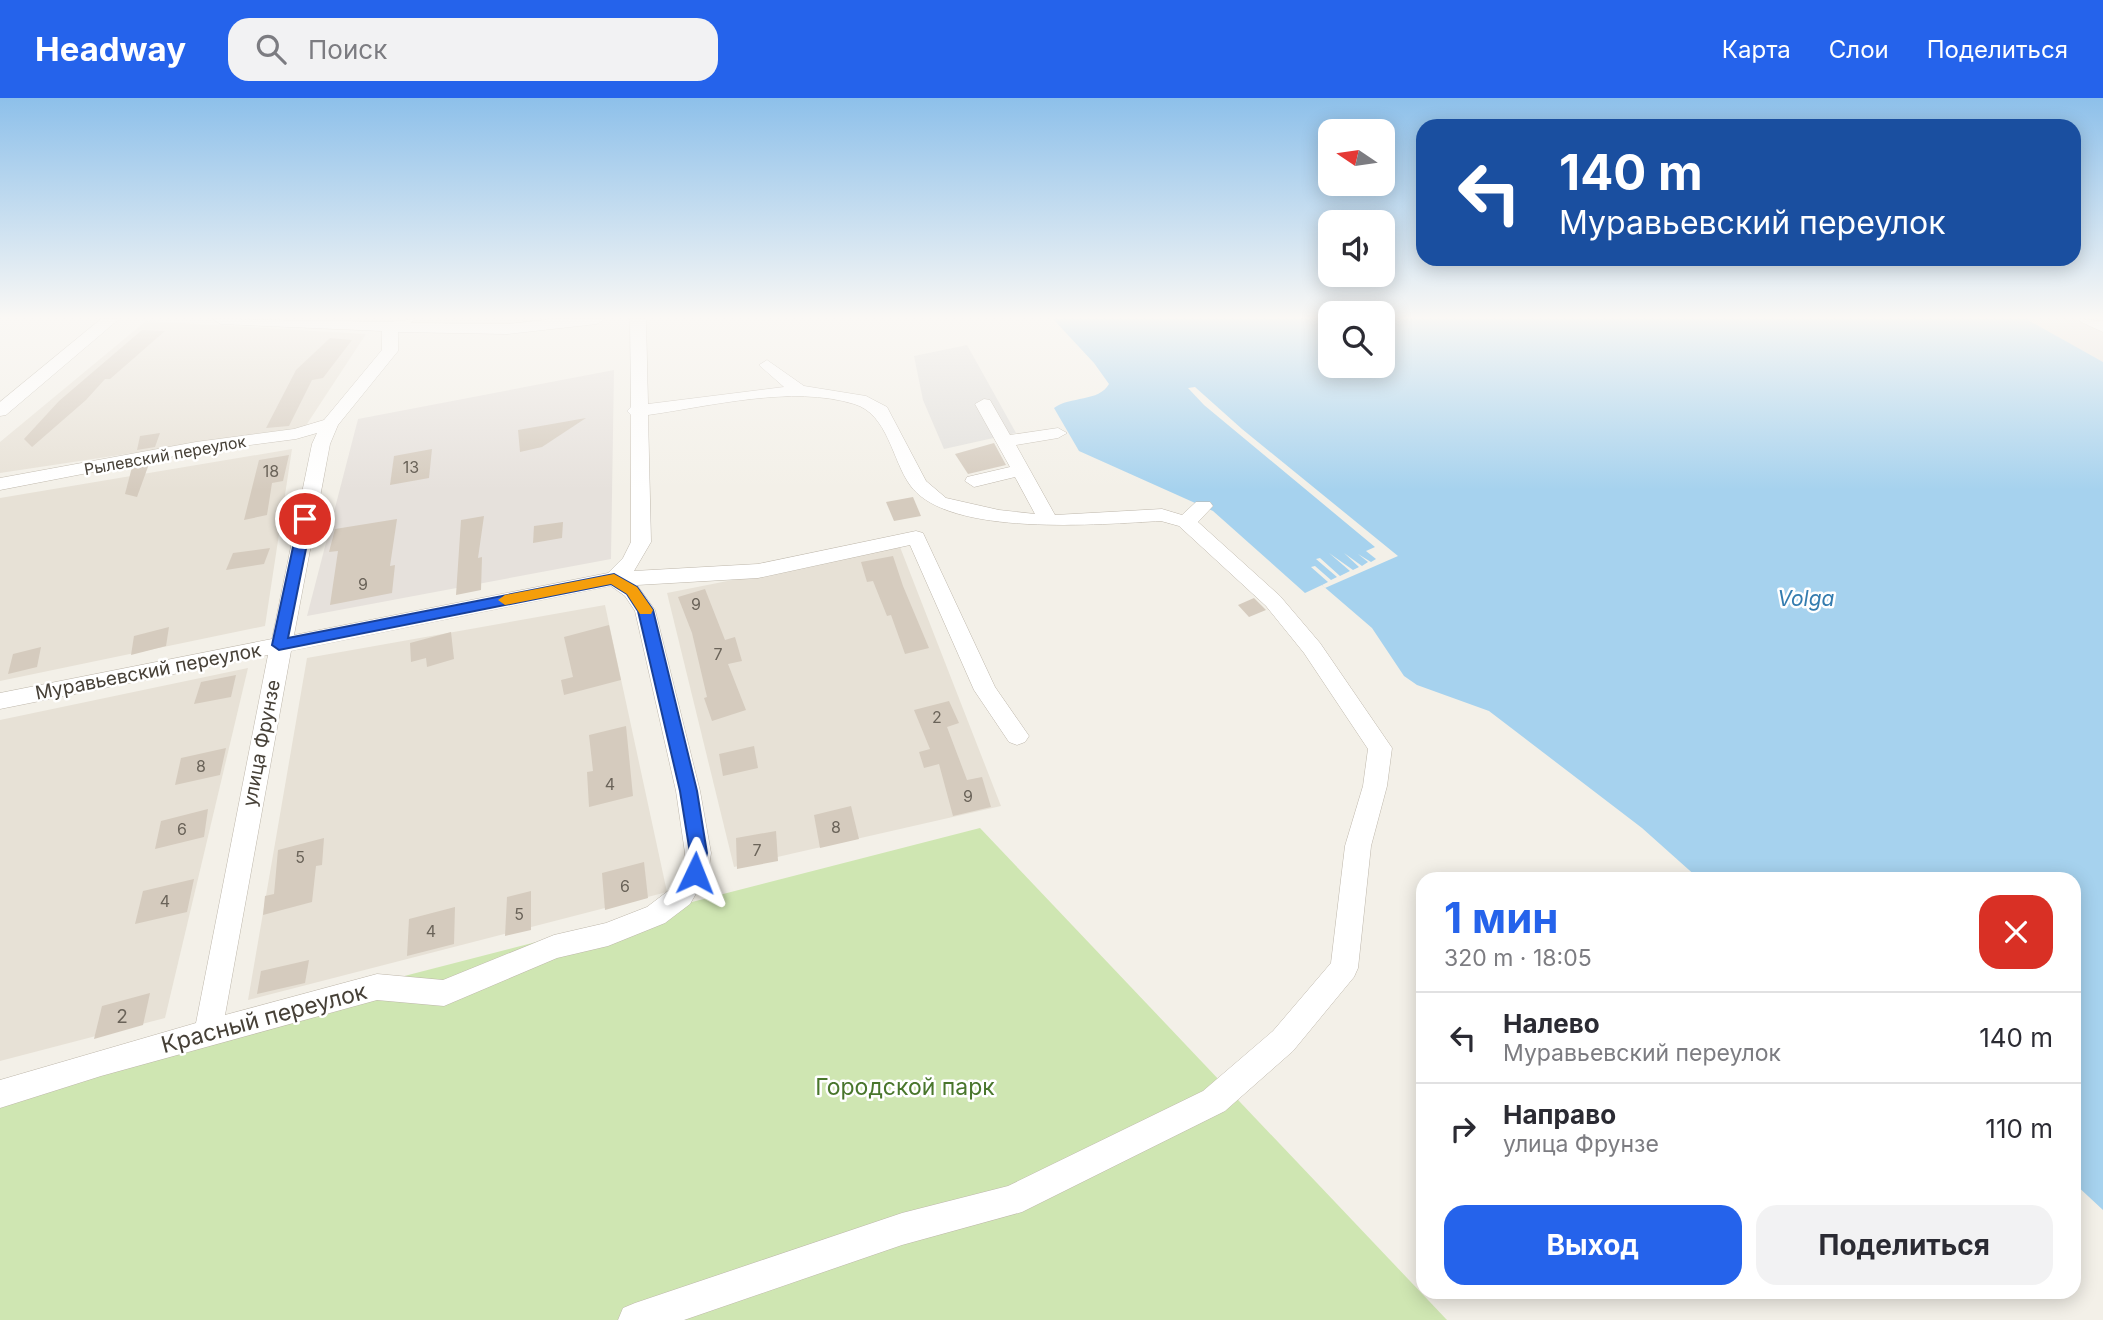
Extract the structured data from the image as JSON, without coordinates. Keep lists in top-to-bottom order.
{
  "streets": {
    "street": [
      "Рылевский переулок",
      "Муравьевский переулок",
      "улица Фрунзе",
      "Красный переулок"
    ]
  },
  "crossings": [
    ["Рылевский переулок", "улица Фрунзе"],
    ["Муравьевский переулок", "улица Фрунзе"],
    ["Муравьевский переулок", "Красный переулок"],
    ["улица Фрунзе", "Красный переулок"]
  ],
  "water": ["Volga"],
  "parks": ["Городской парк"],
  "house_numbers": [
    "13",
    "18",
    "9",
    "9",
    "7",
    "2",
    "8",
    "4",
    "9",
    "8",
    "6",
    "7",
    "5",
    "6",
    "4",
    "5",
    "4",
    "2"
  ],
  "north": "left",
  "page": {
    "header": "Headway",
    "search": "Поиск",
    "nav": ["Карта", "Слои", "Поделиться"],
    "turn": ["140 m", "Муравьевский переулок"],
    "heading": ["1 мин", "320 m · 18:05"],
    "list": [
      {
        "name": "Налево",
        "note": "Муравьевский переулок",
        "value": "140 m"
      },
      {
        "name": "Направо",
        "note": "улица Фрунзе",
        "value": "110 m"
      }
    ],
    "buttons": ["Выход", "Поделиться"]
  }
}
